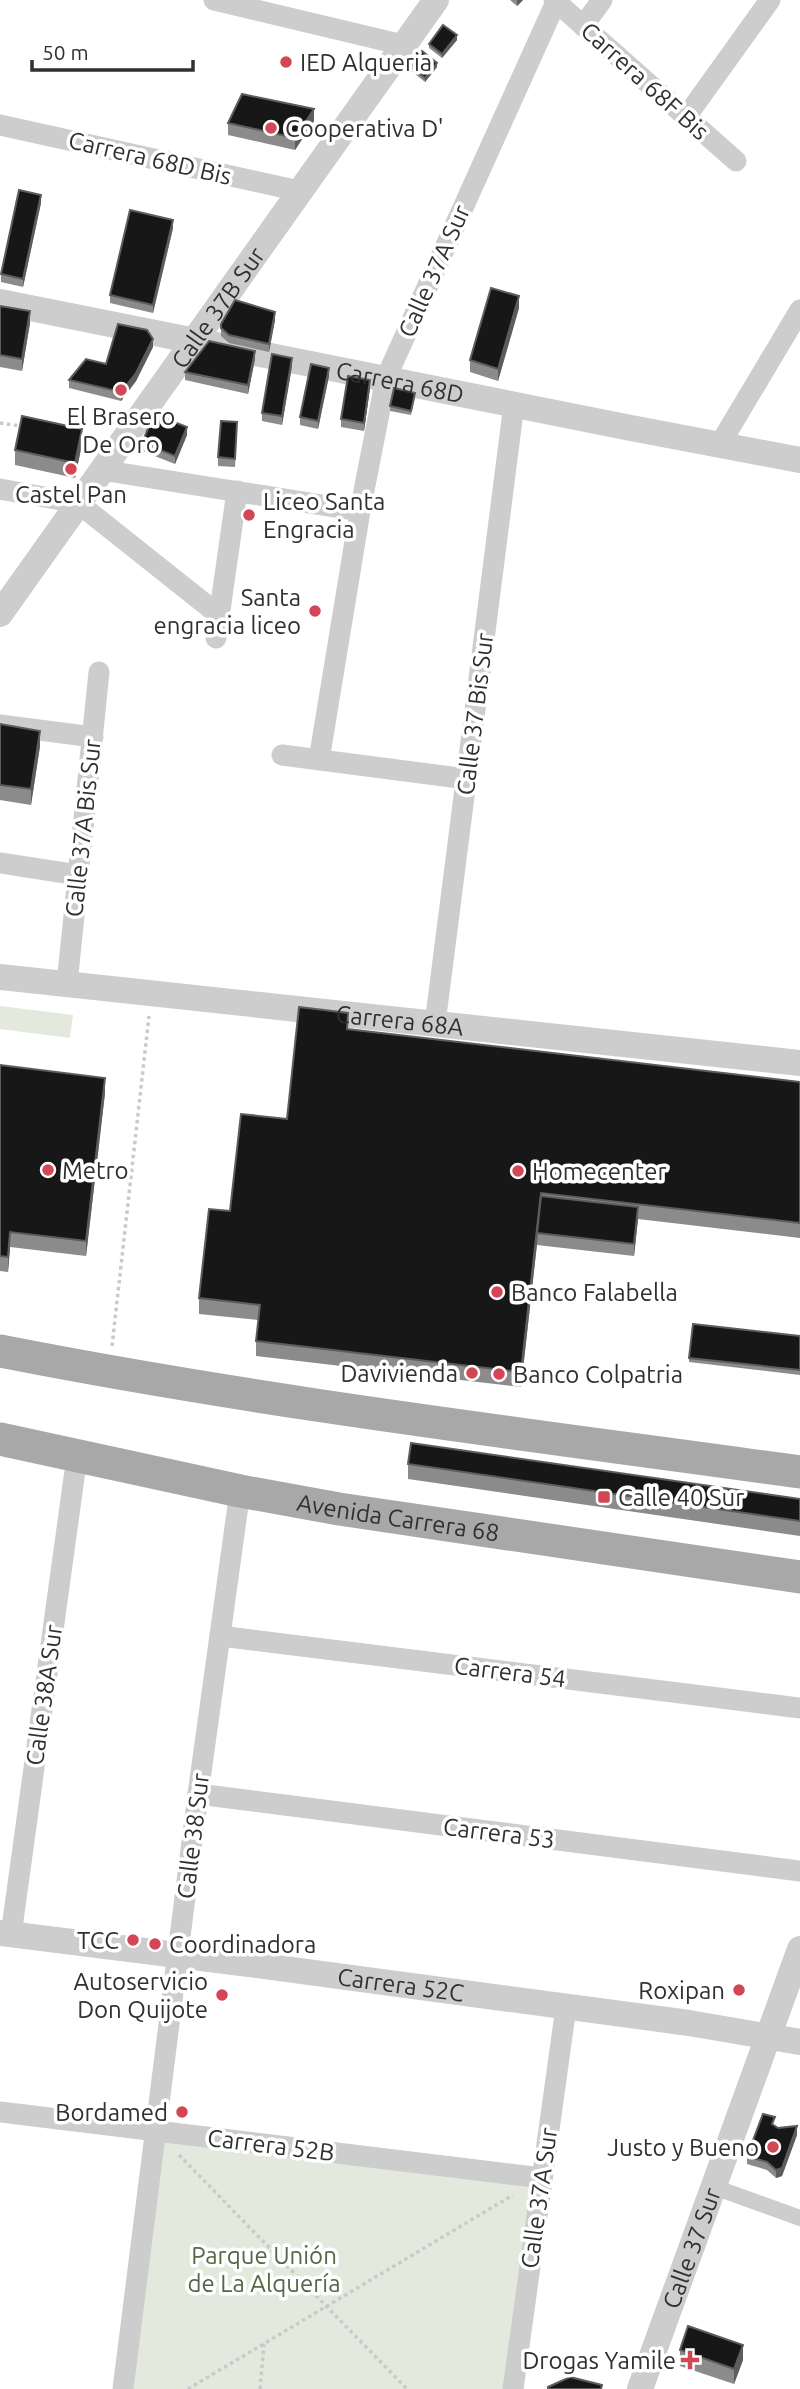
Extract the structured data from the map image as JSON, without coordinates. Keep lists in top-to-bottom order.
{
  "streets": {
    "main road": ["Avenida Carrera 68"],
    "street": [
      "Carrera 68F Bis",
      "Carrera 68D Bis",
      "Calle 37A Sur",
      "Calle 37B Sur",
      "Carrera 68D",
      "Calle 37 Bis Sur",
      "Calle 37A Bis Sur",
      "Carrera 68A",
      "Carrera 54",
      "Calle 38A Sur",
      "Carrera 53",
      "Calle 38 Sur",
      "Carrera 52C",
      "Carrera 52B",
      "Calle 37 Sur"
    ]
  },
  "crossings": [
    ["Carrera 68F Bis", "Calle 37A Sur"],
    ["Carrera 68D Bis", "Calle 37B Sur"],
    ["Calle 37A Sur", "Carrera 68D"],
    ["Calle 37A Sur", "Carrera 52C"],
    ["Calle 37A Sur", "Carrera 52B"],
    ["Calle 37B Sur", "Carrera 68D"],
    ["Carrera 68D", "Calle 37 Bis Sur"],
    ["Calle 37 Bis Sur", "Carrera 68A"],
    ["Calle 37A Bis Sur", "Carrera 68A"],
    ["Avenida Carrera 68", "Calle 38A Sur"],
    ["Avenida Carrera 68", "Calle 38 Sur"],
    ["Carrera 54", "Calle 38 Sur"],
    ["Calle 38A Sur", "Carrera 52C"],
    ["Carrera 53", "Calle 38 Sur"],
    ["Calle 38 Sur", "Carrera 52C"],
    ["Calle 38 Sur", "Carrera 52B"],
    ["Carrera 52C", "Calle 37 Sur"]
  ],
  "parks": ["Parque Unión de La Alquería"],
  "places": {
    "other": [
      "IED Alqueria",
      "Cooperativa D'",
      "El Brasero De Oro",
      "Castel Pan",
      "Liceo Santa Engracia",
      "Santa engracia liceo",
      "Metro",
      "Homecenter",
      "Banco Falabella",
      "Davivienda",
      "Banco Colpatria",
      "TCC",
      "Coordinadora",
      "Roxipan",
      "Autoservicio Don Quijote",
      "Bordamed",
      "Justo y Bueno"
    ],
    "transit": ["Calle 40 Sur"],
    "health": ["Drogas Yamile"]
  },
  "scale_bar": "50 m"
}
